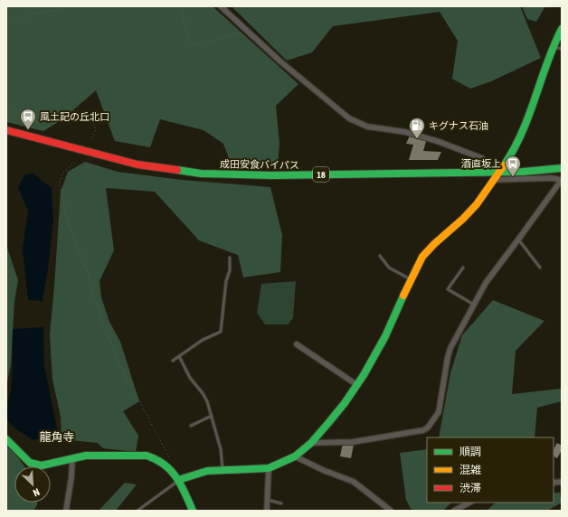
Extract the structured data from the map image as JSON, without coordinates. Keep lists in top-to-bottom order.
{
  "streets": {
    "street": ["成田安食バイパス", "18"]
  },
  "districts": ["龍角寺"],
  "places": {
    "bus stop": ["風土記の丘北口", "酒直坂上"],
    "fuel station": ["キグナス石油"]
  },
  "legend": ["順調", "混雑", "渋滞"],
  "north": "bottom right"
}
